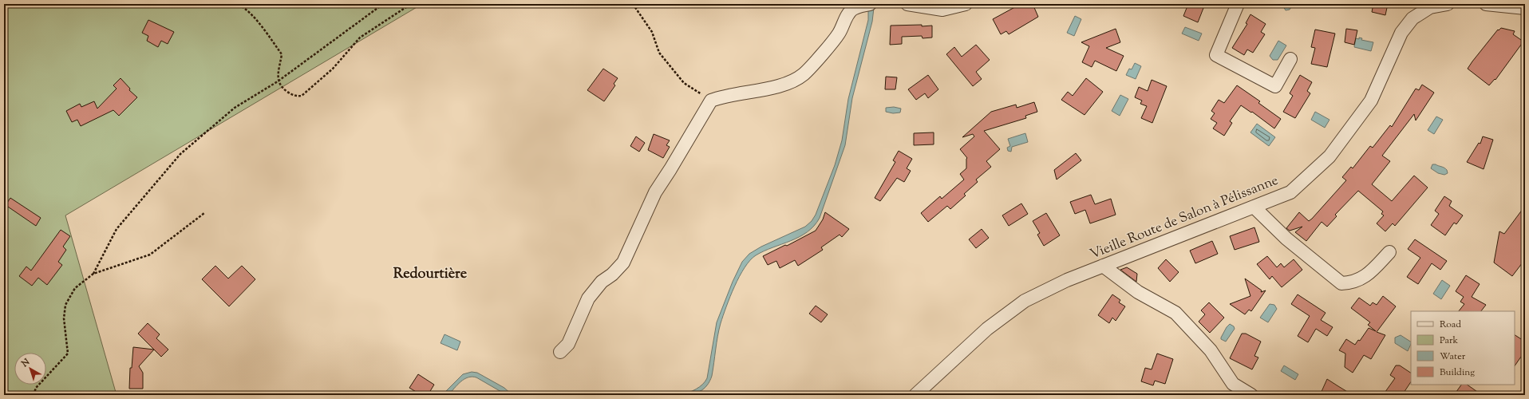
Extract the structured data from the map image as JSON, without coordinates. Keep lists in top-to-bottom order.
{
  "streets": {
    "street": ["Vieille Route de Salon à Pélissanne"]
  },
  "districts": ["Redourtière"],
  "legend": [
    "Road",
    "Park",
    "Water",
    "Building"
  ],
  "north": "top left"
}
